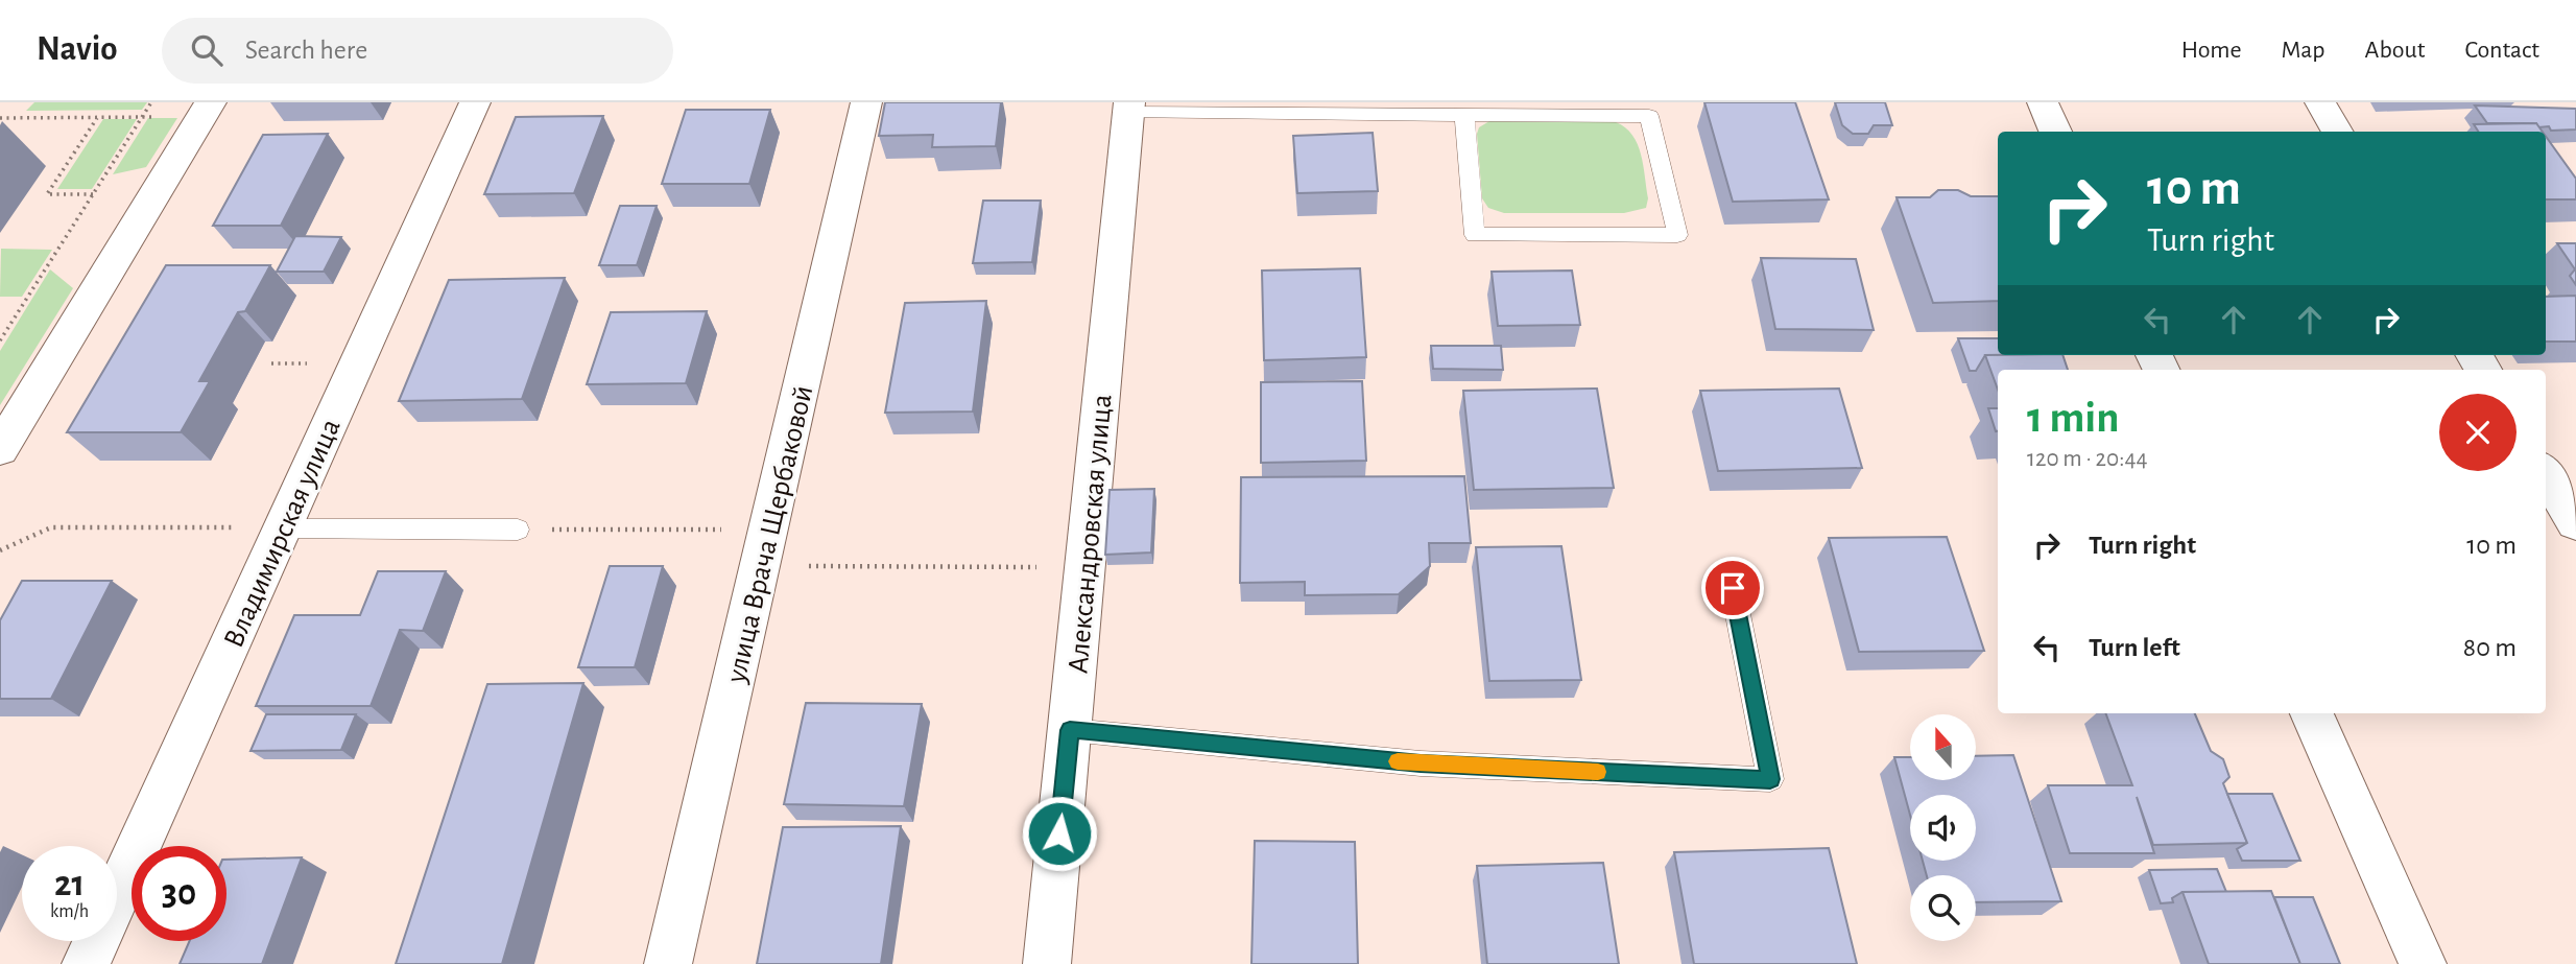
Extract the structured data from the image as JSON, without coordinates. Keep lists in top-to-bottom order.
{
  "streets": {
    "street": ["Владимирская улица", "улица Врача Щербаковой", "Александровская улица"]
  },
  "north": "top",
  "page": {
    "header": "Navio",
    "search": "Search here",
    "nav": [
      "Home",
      "Map",
      "About",
      "Contact"
    ],
    "turn": ["10 m", "Turn right"],
    "heading": ["1 min", "120 m · 20:44"],
    "list": [
      {
        "name": "Turn right",
        "value": "10 m"
      },
      {
        "name": "Turn left",
        "value": "80 m"
      }
    ],
    "speed": "21 km/h",
    "limit": "30"
  }
}
